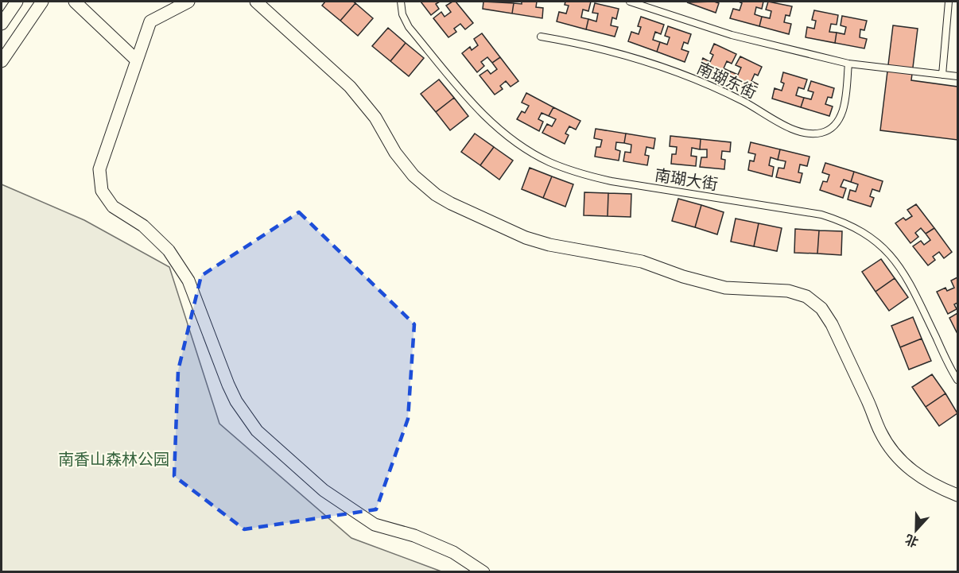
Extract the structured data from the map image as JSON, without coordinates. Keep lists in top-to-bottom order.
{
  "streets": {
    "lane": ["南瑚东街", "南瑚大街"]
  },
  "parks": ["南香山森林公园"],
  "north": "bottom"
}
